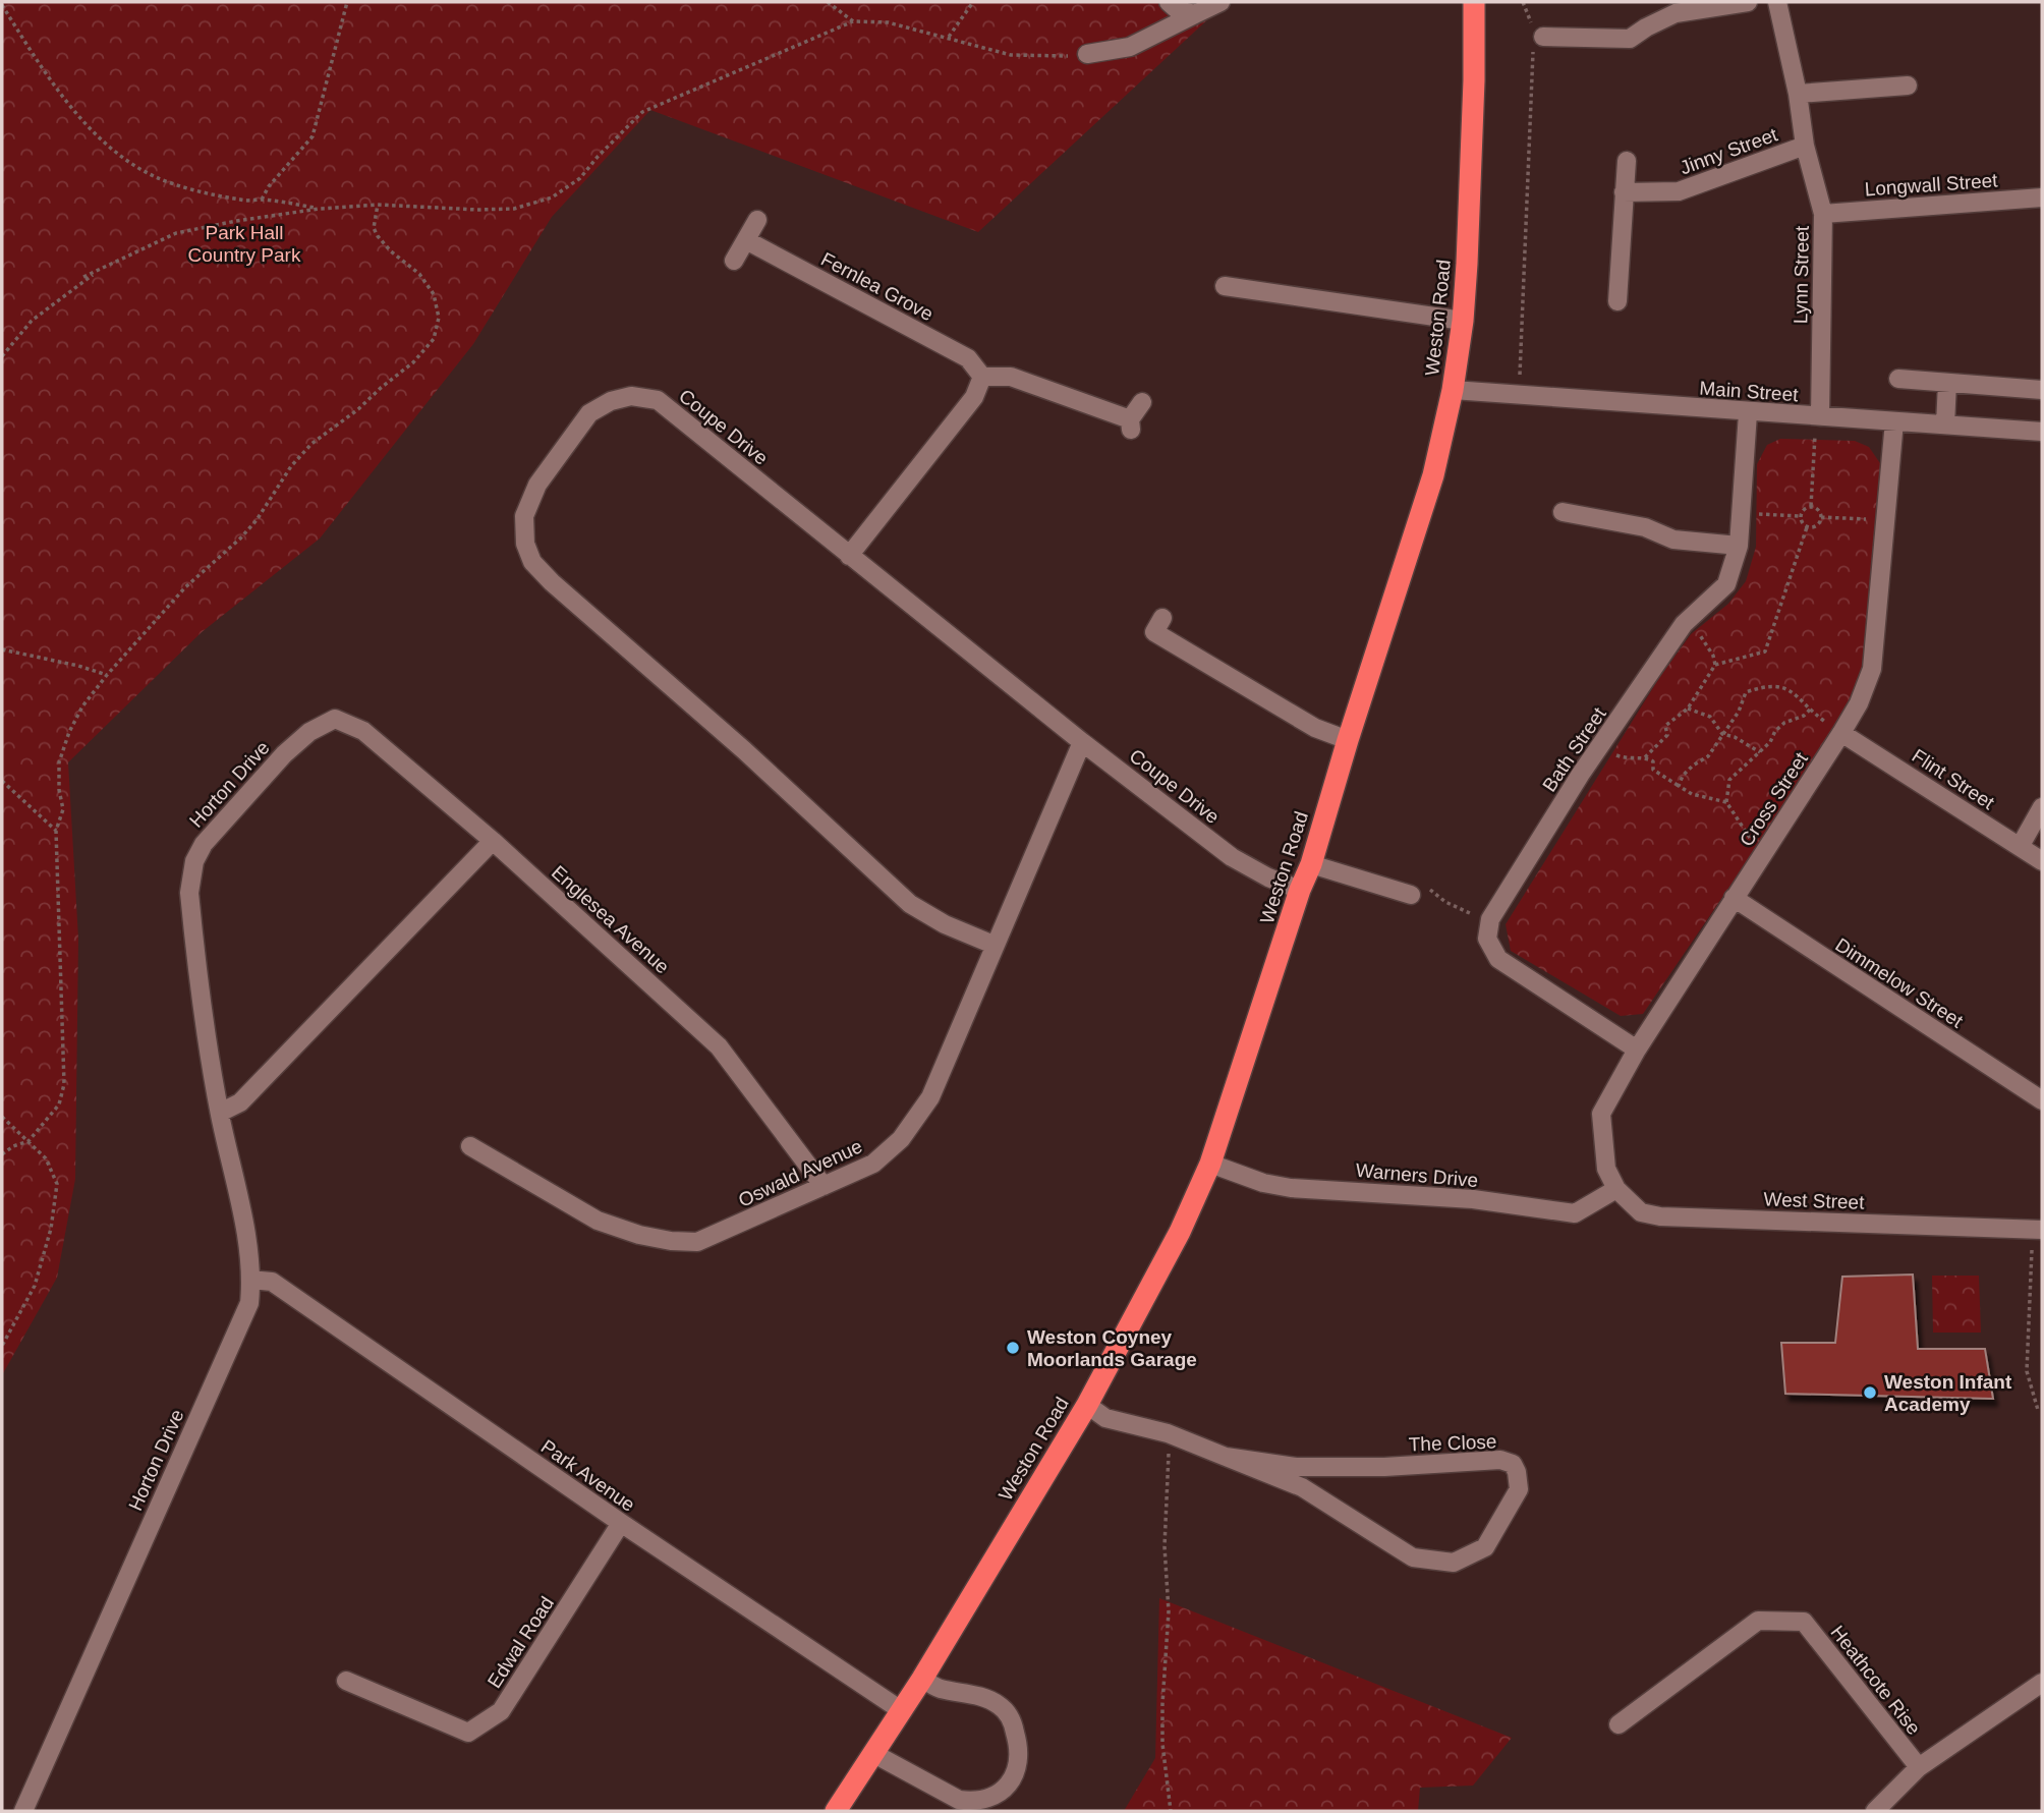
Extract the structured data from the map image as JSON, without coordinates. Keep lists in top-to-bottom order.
{
  "streets": {
    "highway": ["Weston Road"],
    "street": [
      "Jinny Street",
      "Longwall Street",
      "Lynn Street",
      "Fernlea Grove",
      "Main Street",
      "Coupe Drive",
      "Bath Street",
      "Flint Street",
      "Horton Drive",
      "Cross Street",
      "Englesea Avenue",
      "Dimmelow Street",
      "Oswald Avenue",
      "Warners Drive",
      "West Street",
      "The Close",
      "Park Avenue",
      "Edwal Road",
      "Heathcote Rise"
    ]
  },
  "crossings": [
    ["Jinny Street", "Lynn Street"],
    ["Longwall Street", "Lynn Street"],
    ["Lynn Street", "Main Street"],
    ["Weston Road", "Main Street"],
    ["Weston Road", "Coupe Drive"],
    ["Weston Road", "Warners Drive"],
    ["Weston Road", "The Close"],
    ["Weston Road", "Park Avenue"],
    ["Main Street", "Bath Street"],
    ["Main Street", "Cross Street"],
    ["Coupe Drive", "Oswald Avenue"],
    ["Bath Street", "Cross Street"],
    ["Flint Street", "Cross Street"],
    ["Horton Drive", "Englesea Avenue"],
    ["Horton Drive", "Park Avenue"],
    ["Cross Street", "Dimmelow Street"],
    ["Cross Street", "West Street"],
    ["Englesea Avenue", "Oswald Avenue"],
    ["Warners Drive", "West Street"],
    ["Park Avenue", "Edwal Road"]
  ],
  "parks": ["Park Hall Country Park"],
  "places": ["Weston Coyney Moorlands Garage", "Weston Infant Academy"]
}
